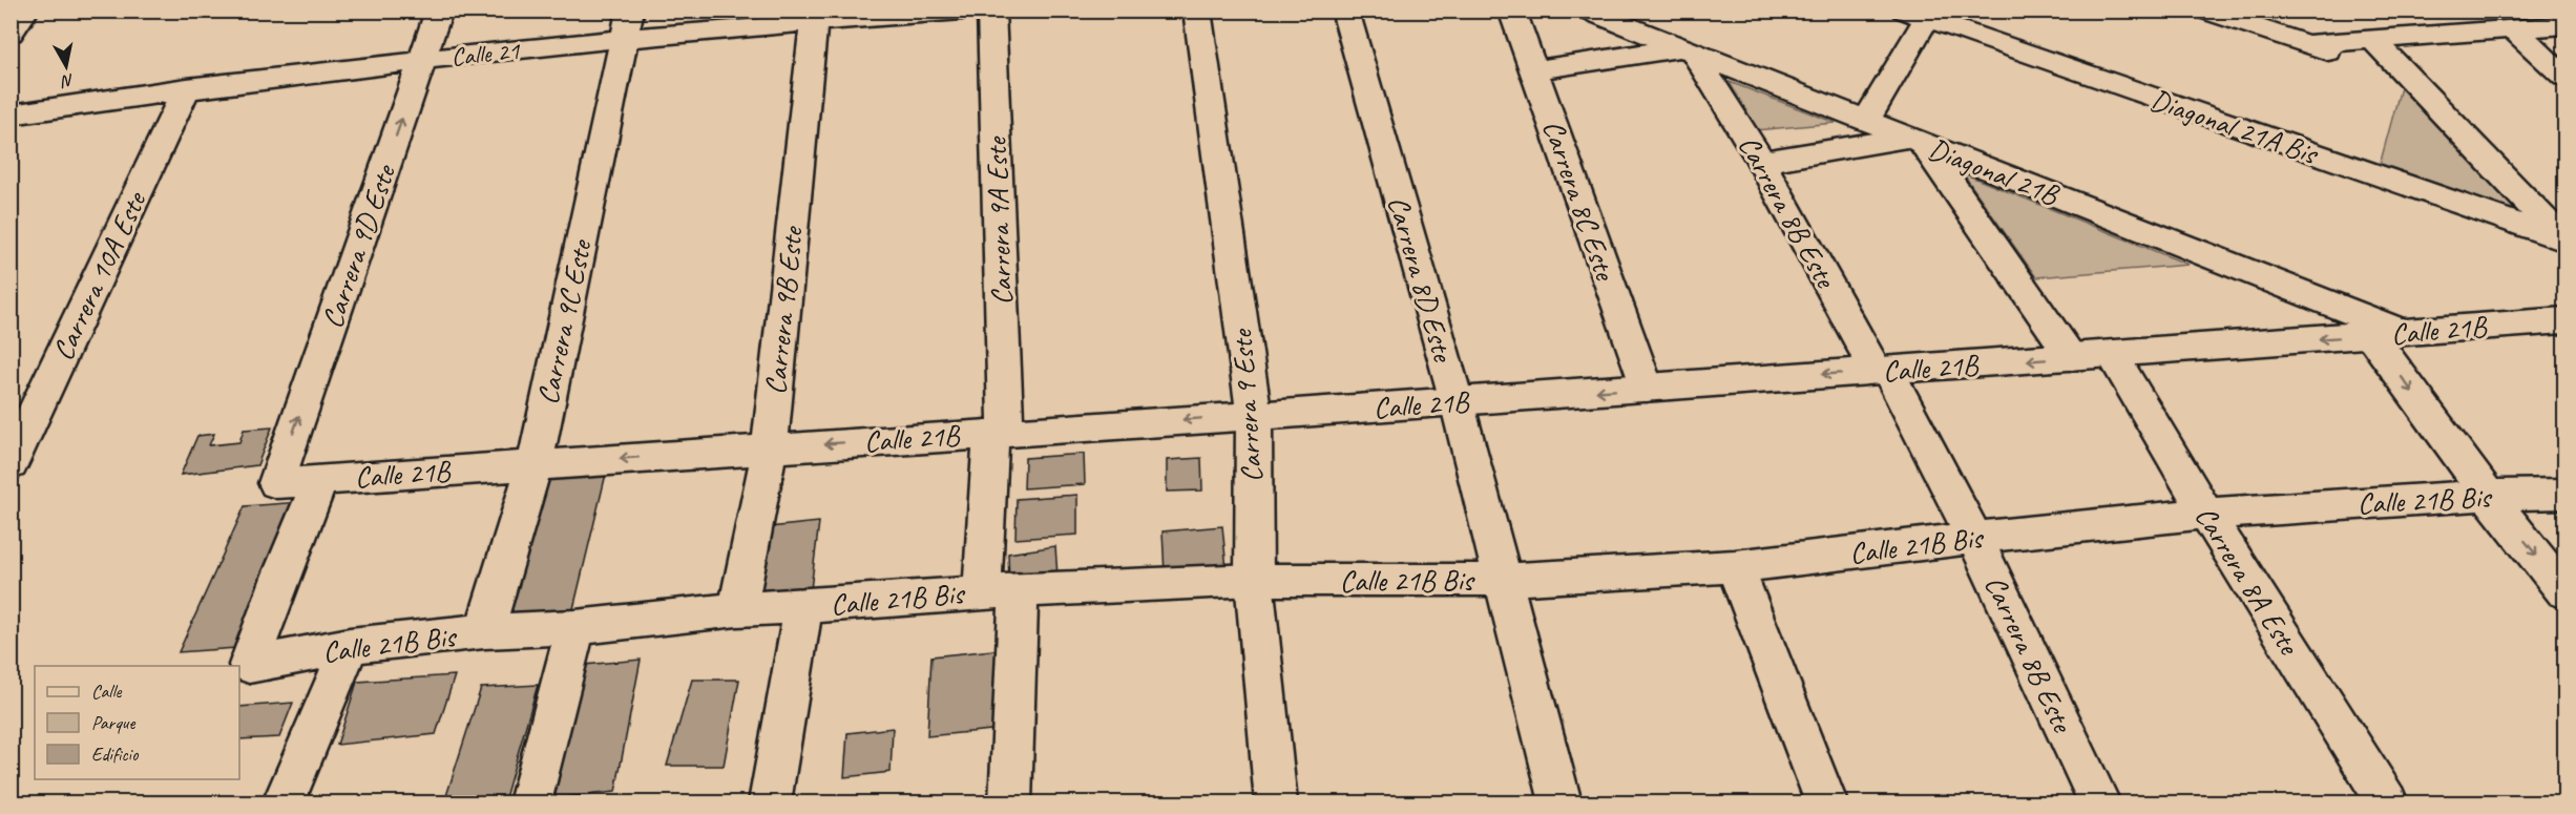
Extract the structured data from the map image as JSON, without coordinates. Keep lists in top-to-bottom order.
{
  "streets": {
    "street": [
      "Calle 21",
      "Diagonal 21A Bis",
      "Diagonal 21B",
      "Carrera 8C Este",
      "Carrera 8B Este",
      "Carrera 9A Este",
      "Carrera 9D Este",
      "Carrera 10A Este",
      "Carrera 8D Este",
      "Carrera 9B Este",
      "Carrera 9C Este",
      "Calle 21B",
      "Carrera 9 Este",
      "Calle 21B Bis",
      "Carrera 8A Este"
    ]
  },
  "crossings": [
    ["Calle 21", "Carrera 9D Este"],
    ["Calle 21", "Carrera 10A Este"],
    ["Calle 21", "Carrera 9B Este"],
    ["Calle 21", "Carrera 9C Este"],
    ["Diagonal 21B", "Carrera 8B Este"],
    ["Diagonal 21B", "Calle 21B"],
    ["Carrera 8C Este", "Calle 21B"],
    ["Carrera 8B Este", "Calle 21B"],
    ["Carrera 8B Este", "Calle 21B Bis"],
    ["Carrera 9A Este", "Calle 21B"],
    ["Carrera 9A Este", "Calle 21B Bis"],
    ["Carrera 9D Este", "Calle 21B"],
    ["Carrera 8D Este", "Calle 21B"],
    ["Carrera 8D Este", "Calle 21B Bis"],
    ["Carrera 9B Este", "Calle 21B"],
    ["Carrera 9B Este", "Calle 21B Bis"],
    ["Carrera 9C Este", "Calle 21B"],
    ["Carrera 9C Este", "Calle 21B Bis"],
    ["Calle 21B", "Carrera 9 Este"],
    ["Calle 21B", "Calle 21B Bis"],
    ["Calle 21B", "Carrera 8A Este"],
    ["Carrera 9 Este", "Calle 21B Bis"],
    ["Calle 21B Bis", "Carrera 8A Este"]
  ],
  "one_way": ["Carrera 9D Este", "Calle 21B"],
  "legend": ["Calle", "Parque", "Edificio"],
  "north": "bottom"
}
